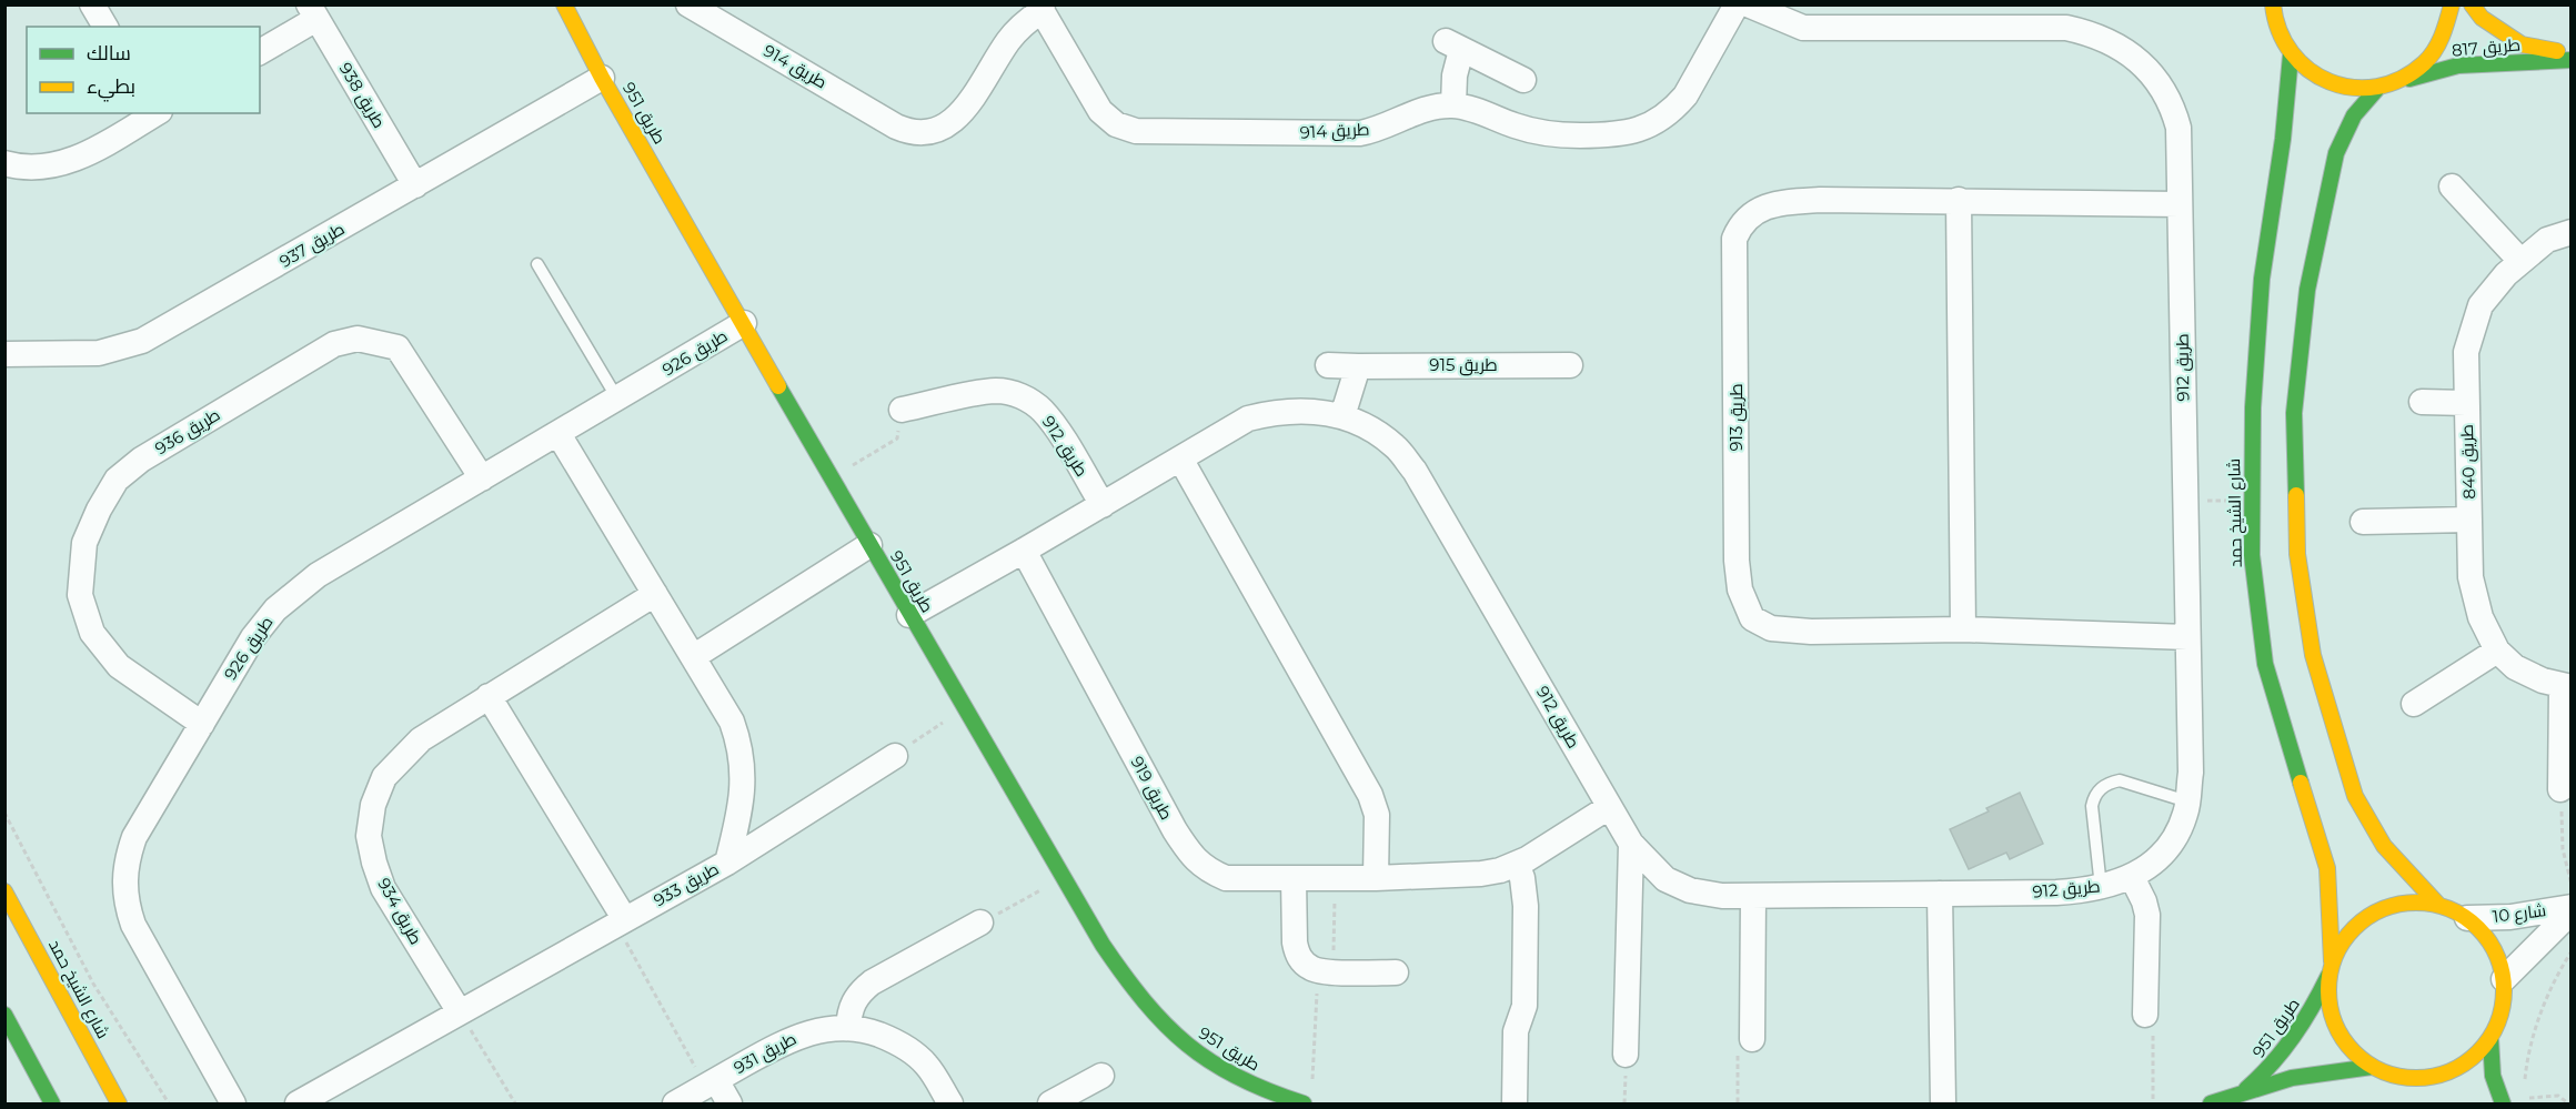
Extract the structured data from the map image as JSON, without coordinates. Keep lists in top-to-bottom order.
{
  "streets": {
    "street": [
      "طريق 817",
      "طريق 914",
      "طريق 938",
      "طريق 951",
      "طريق 937",
      "طريق 926",
      "طريق 915",
      "طريق 912",
      "طريق 913",
      "طريق 936",
      "طريق 840",
      "شارع الشيخ حمد",
      "طريق 919",
      "طريق 933",
      "طريق 934",
      "شارع 10",
      "طريق 931"
    ]
  },
  "crossings": [
    ["طريق 938", "طريق 937"],
    ["طريق 951", "طريق 937"],
    ["طريق 951", "طريق 926"],
    ["طريق 951", "طريق 912"],
    ["طريق 951", "شارع الشيخ حمد"],
    ["طريق 951", "شارع 10"],
    ["طريق 926", "طريق 936"],
    ["طريق 926", "طريق 933"],
    ["طريق 912", "طريق 913"],
    ["طريق 912", "طريق 919"],
    ["شارع الشيخ حمد", "شارع 10"],
    ["طريق 933", "طريق 934"]
  ],
  "legend": ["سالك", "بطيء"]
}
